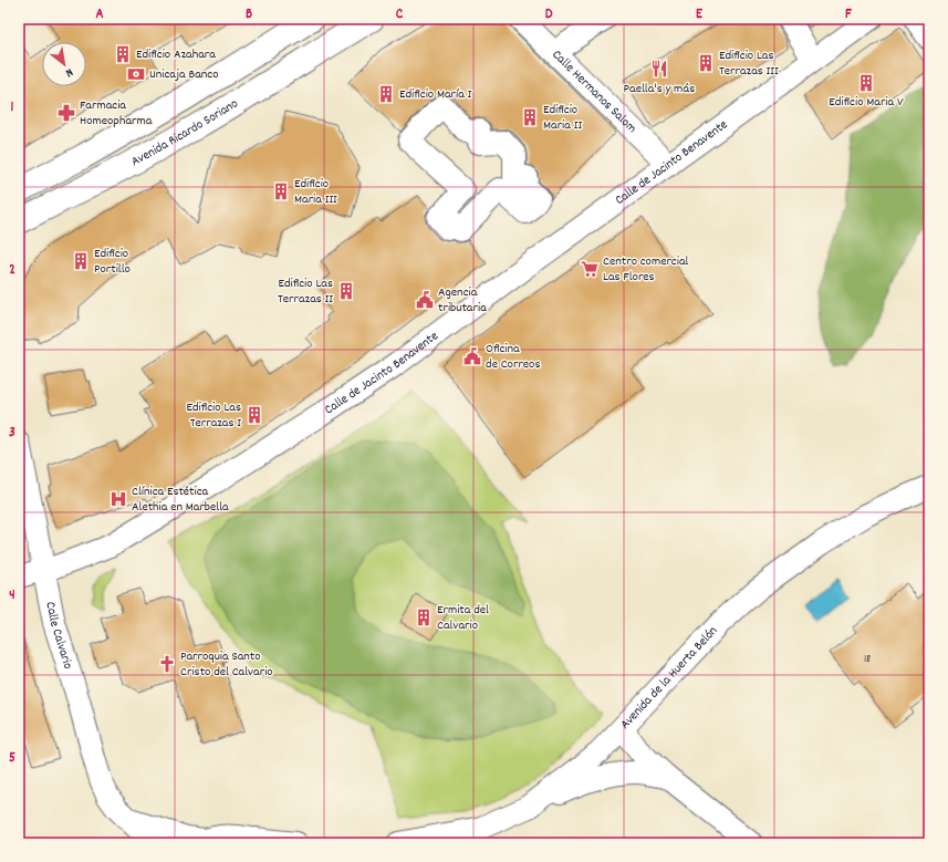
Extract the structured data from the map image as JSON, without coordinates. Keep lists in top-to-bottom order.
{
  "streets": {
    "main road": ["Avenida Ricardo Soriano"],
    "street": [
      "Calle Hermanos Salom",
      "Calle de Jacinto Benavente",
      "Calle Calvario",
      "Avenida de la Huerta Belón"
    ]
  },
  "crossings": [
    ["Calle Hermanos Salom", "Calle de Jacinto Benavente"],
    ["Calle de Jacinto Benavente", "Calle Calvario"]
  ],
  "places": {
    "building": [
      "Edificio Azahara",
      "Edificio Las Terrazas III",
      "Edificio Maria V",
      "Edificio María I",
      "Edificio Maria II",
      "Edificio Maria III",
      "Edificio Portillo",
      "Edificio Las Terrazas II",
      "Edificio Las Terrazas I",
      "Ermita del Calvario"
    ],
    "restaurant": ["Paella's y más"],
    "bank": ["Unicaja Banco"],
    "pharmacy": ["Farmacia Homeopharma"],
    "supermarket": ["Centro comercial Las Flores"],
    "public building": ["Agencia tributaria", "Oficina de Correos"],
    "hospital": ["Clínica Estética Alethia en Marbella"],
    "church": ["Parroquia Santo Cristo del Calvario"]
  },
  "house_numbers": ["18"],
  "north": "bottom right",
  "grid": {
    "columns": [
      "A",
      "B",
      "C",
      "D",
      "E",
      "F"
    ],
    "rows": [
      "1",
      "2",
      "3",
      "4",
      "5"
    ]
  }
}
